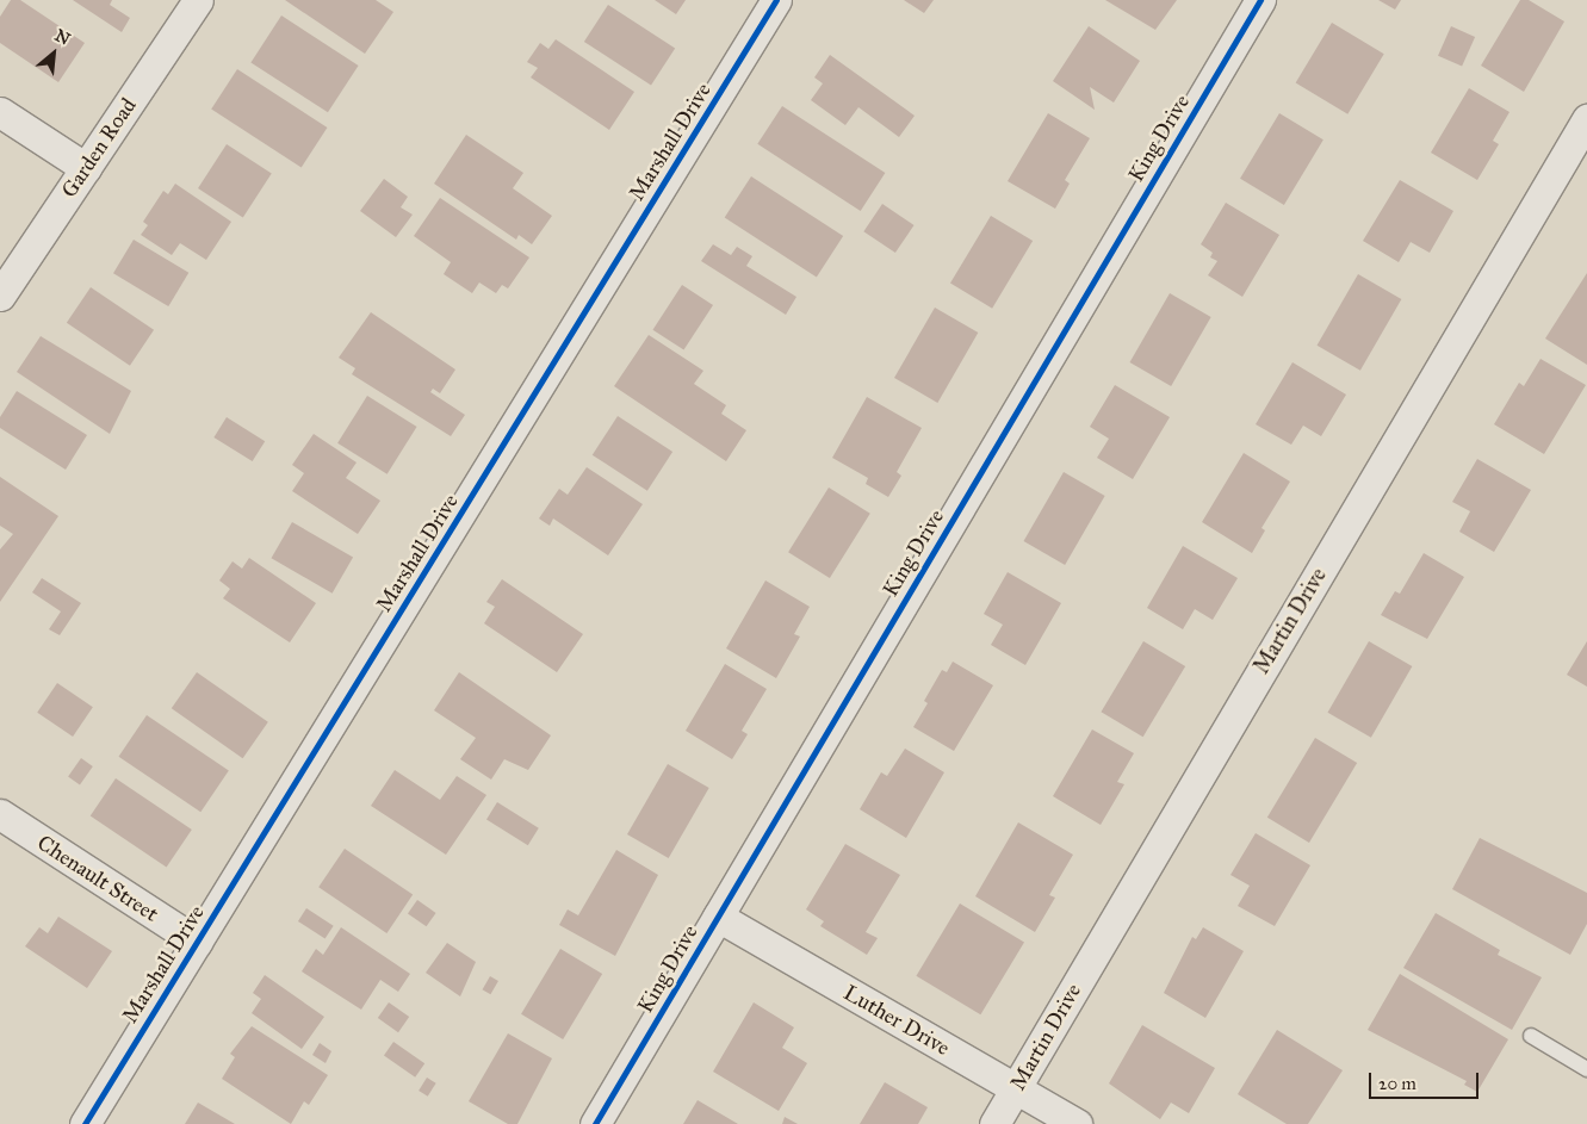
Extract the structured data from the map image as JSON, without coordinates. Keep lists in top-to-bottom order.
{
  "streets": {
    "street": [
      "King Drive",
      "Marshall Drive",
      "Garden Road",
      "Martin Drive",
      "Chenault Street",
      "Luther Drive"
    ]
  },
  "crossings": [
    ["King Drive", "Luther Drive"],
    ["Marshall Drive", "Chenault Street"],
    ["Martin Drive", "Luther Drive"]
  ],
  "scale_bar": "20 m",
  "north": "top right"
}
